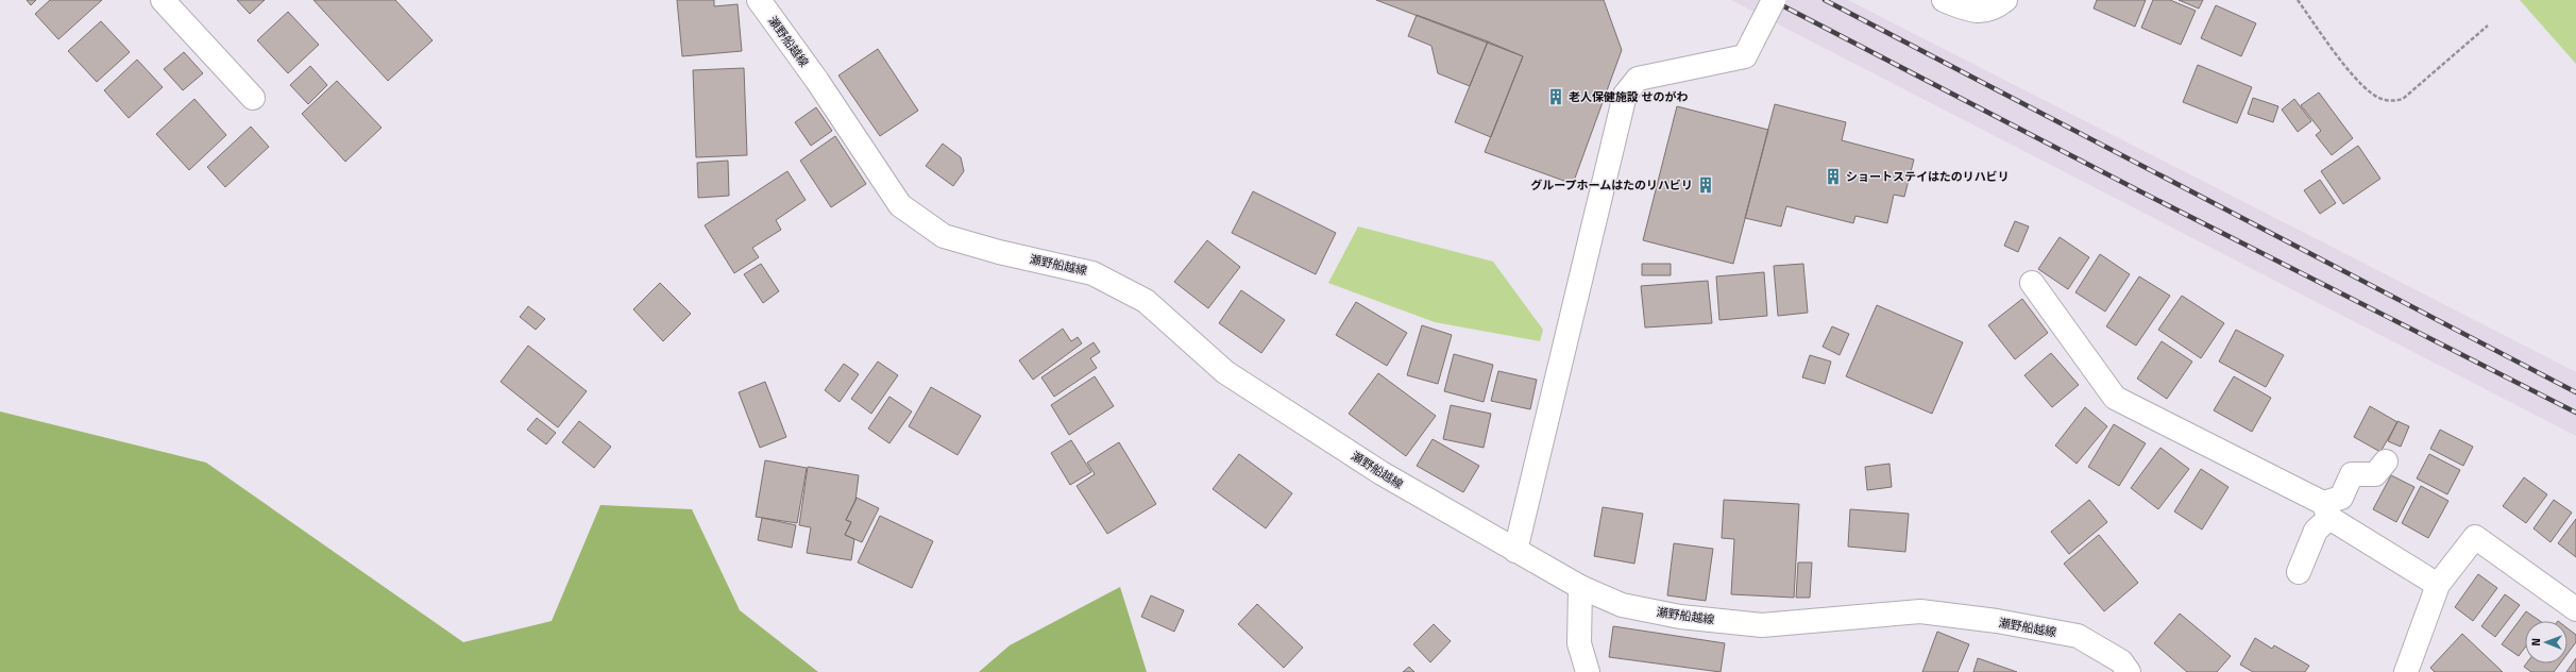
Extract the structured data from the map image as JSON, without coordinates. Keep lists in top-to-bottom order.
{
  "streets": {
    "street": ["瀬野船越線"]
  },
  "places": {
    "building": ["老人保健施設 せのがわ", "ショートステイはたのリハビリ", "グループホームはたのリハビリ"]
  },
  "north": "left"
}
